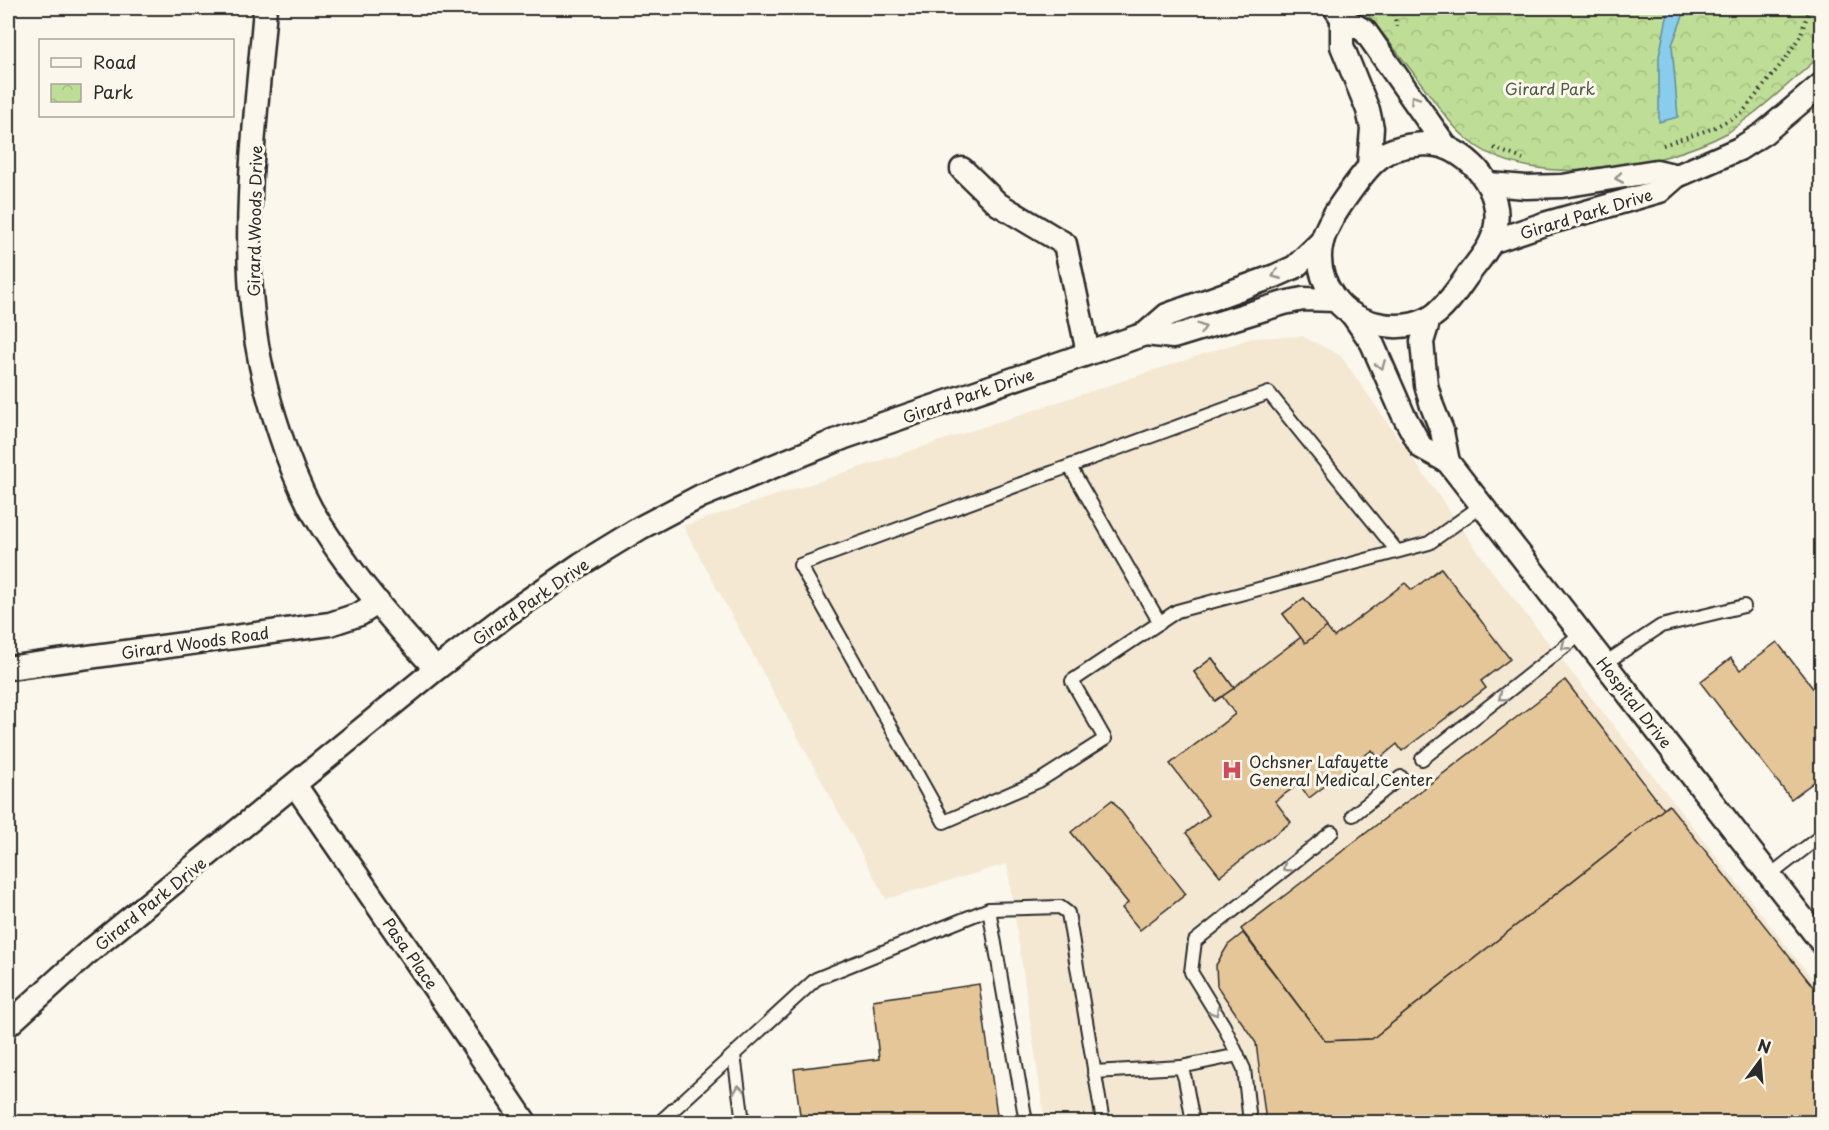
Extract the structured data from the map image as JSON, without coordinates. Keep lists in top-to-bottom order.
{
  "streets": {
    "street": [
      "Girard Park Drive",
      "Girard Woods Drive",
      "Girard Woods Road",
      "Hospital Drive",
      "Pasa Place"
    ]
  },
  "crossings": [
    ["Girard Park Drive", "Girard Woods Drive"],
    ["Girard Park Drive", "Hospital Drive"],
    ["Girard Park Drive", "Pasa Place"],
    ["Girard Woods Drive", "Girard Woods Road"]
  ],
  "parks": ["Girard Park"],
  "places": {
    "hospital": ["Ochsner Lafayette General Medical Center"]
  },
  "legend": ["Road", "Park"],
  "north": "top"
}
